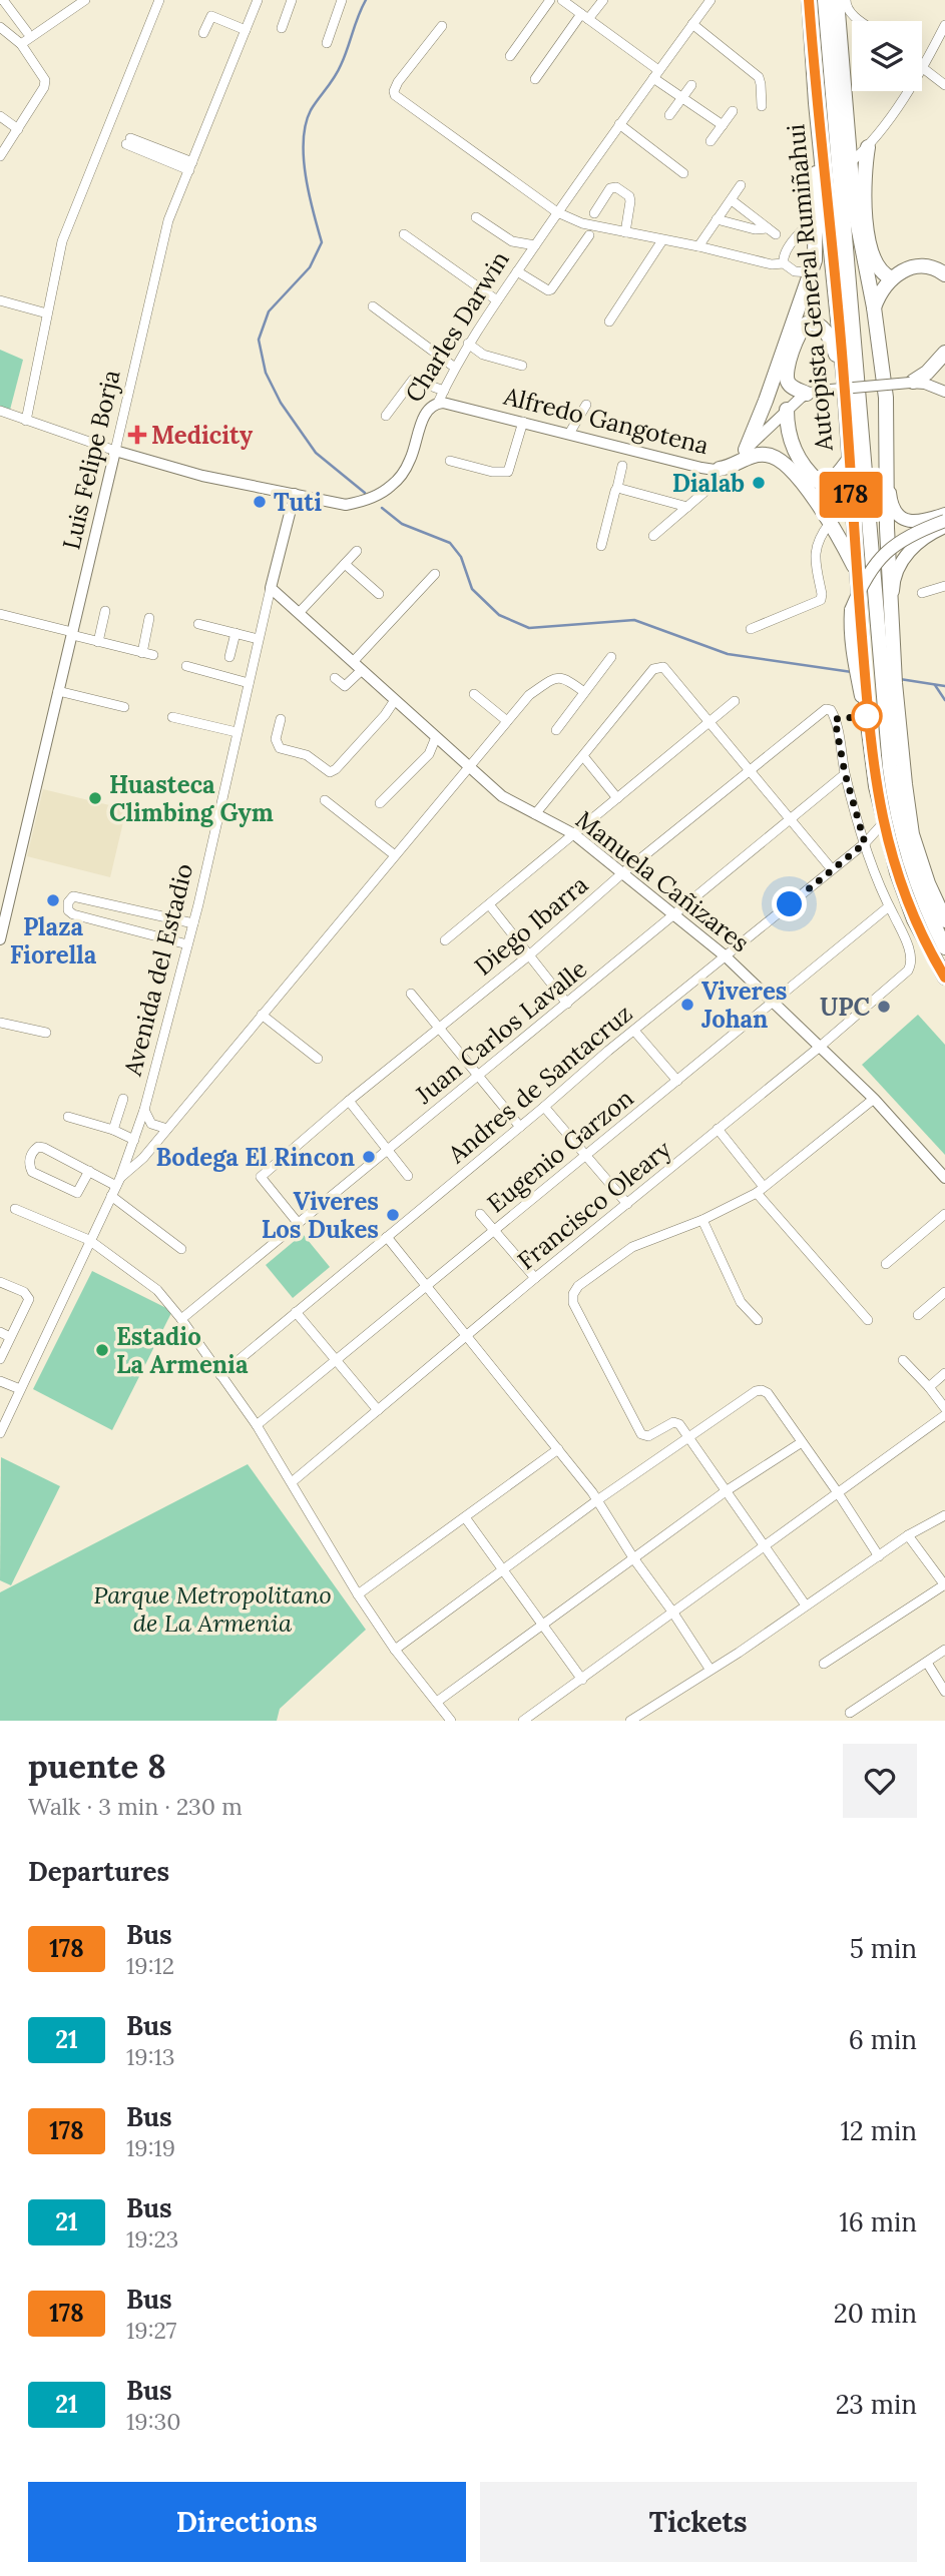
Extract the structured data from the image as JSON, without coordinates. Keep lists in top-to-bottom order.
{
  "streets": {
    "main road": ["Autopista General Rumiñahui"],
    "street": [
      "Charles Darwin",
      "Alfredo Gangotena",
      "Luis Felipe Borja",
      "Manuela Cañizares",
      "Diego Ibarra",
      "Avenida del Estadio",
      "Juan Carlos Lavalle",
      "Andres de Santacruz",
      "Eugenio Garzon",
      "Francisco Oleary"
    ]
  },
  "crossings": [
    ["Autopista General Rumiñahui", "Andres de Santacruz"],
    ["Charles Darwin", "Alfredo Gangotena"],
    ["Charles Darwin", "Luis Felipe Borja"],
    ["Charles Darwin", "Avenida del Estadio"],
    ["Manuela Cañizares", "Diego Ibarra"],
    ["Manuela Cañizares", "Avenida del Estadio"],
    ["Manuela Cañizares", "Juan Carlos Lavalle"],
    ["Manuela Cañizares", "Andres de Santacruz"],
    ["Manuela Cañizares", "Eugenio Garzon"],
    ["Manuela Cañizares", "Francisco Oleary"],
    ["Diego Ibarra", "Juan Carlos Lavalle"],
    ["Eugenio Garzon", "Francisco Oleary"]
  ],
  "parks": ["Parque Metropolitano de La Armenia"],
  "places": {
    "health": ["Medicity"],
    "other": [
      "Dialab",
      "Tuti",
      "Huasteca Climbing Gym",
      "Plaza Fiorella",
      "Viveres Johan",
      "UPC",
      "Bodega El Rincon",
      "Viveres Los Dukes",
      "Estadio La Armenia"
    ]
  },
  "lines": ["bus line 178"],
  "page": {
    "on_map": "178",
    "heading": [
      ["puente 8", "Walk · 3 min · 230 m"],
      "Departures"
    ],
    "list": [
      {
        "mark": "178",
        "name": "Bus",
        "note": "19:12",
        "value": "5 min"
      },
      {
        "mark": "21",
        "name": "Bus",
        "note": "19:13",
        "value": "6 min"
      },
      {
        "mark": "178",
        "name": "Bus",
        "note": "19:19",
        "value": "12 min"
      },
      {
        "mark": "21",
        "name": "Bus",
        "note": "19:23",
        "value": "16 min"
      },
      {
        "mark": "178",
        "name": "Bus",
        "note": "19:27",
        "value": "20 min"
      },
      {
        "mark": "21",
        "name": "Bus",
        "note": "19:30",
        "value": "23 min"
      }
    ],
    "buttons": ["Directions", "Tickets"]
  }
}
